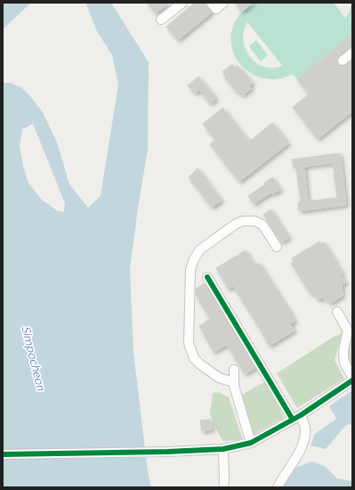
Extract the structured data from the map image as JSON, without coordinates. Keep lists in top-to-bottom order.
{
  "water": ["Simpocheon"]
}
